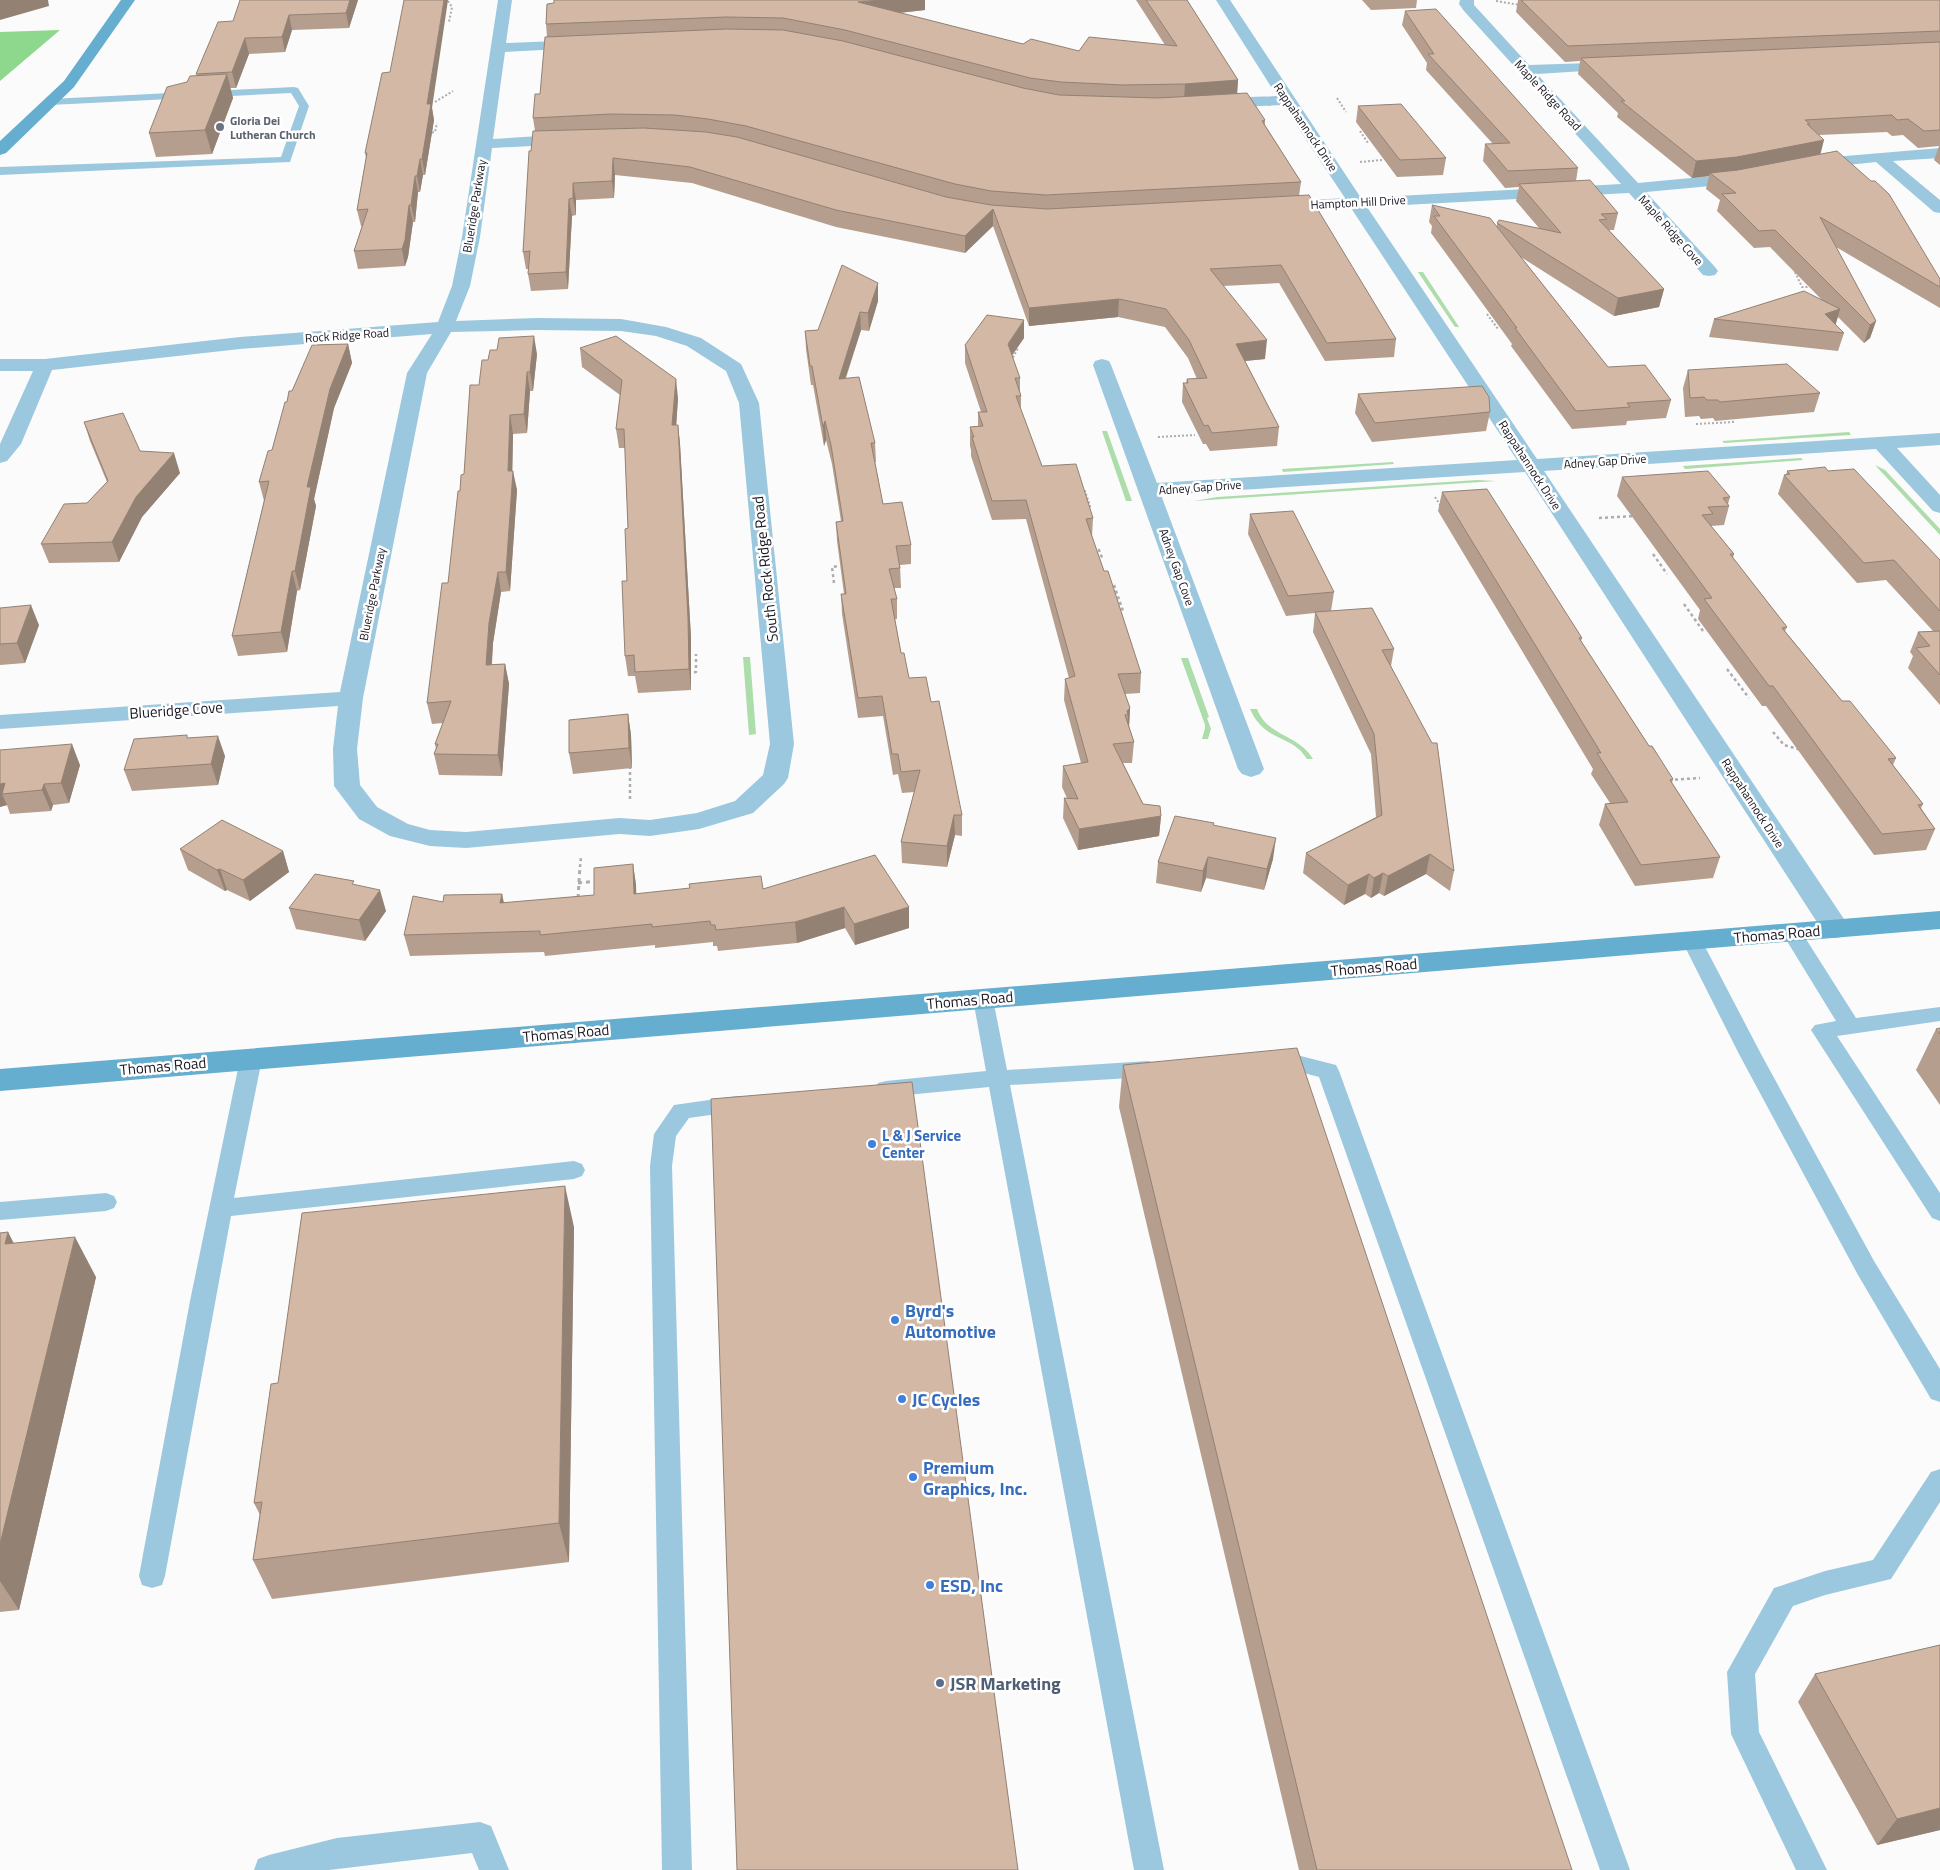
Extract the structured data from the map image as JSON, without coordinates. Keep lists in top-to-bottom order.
{
  "streets": {
    "street": [
      "Maple Ridge Road",
      "Rappahannock Drive",
      "Hampton Hill Drive",
      "Blueridge Parkway",
      "Maple Ridge Cove",
      "Rock Ridge Road",
      "Adney Gap Drive",
      "Adney Gap Cove",
      "South Rock Ridge Road",
      "Blueridge Cove",
      "Thomas Road"
    ]
  },
  "crossings": [
    ["Maple Ridge Road", "Hampton Hill Drive"],
    ["Maple Ridge Road", "Maple Ridge Cove"],
    ["Rappahannock Drive", "Hampton Hill Drive"],
    ["Rappahannock Drive", "Adney Gap Drive"],
    ["Rappahannock Drive", "Thomas Road"],
    ["Hampton Hill Drive", "Maple Ridge Cove"],
    ["Blueridge Parkway", "Rock Ridge Road"],
    ["Blueridge Parkway", "South Rock Ridge Road"],
    ["Blueridge Parkway", "Blueridge Cove"],
    ["Rock Ridge Road", "South Rock Ridge Road"],
    ["Adney Gap Drive", "Adney Gap Cove"]
  ],
  "places": [
    "Gloria Dei Lutheran Church",
    "L & J Service Center",
    "Byrd's Automotive",
    "JC Cycles",
    "Premium Graphics, Inc.",
    "ESD, Inc",
    "JSR Marketing"
  ]
}
